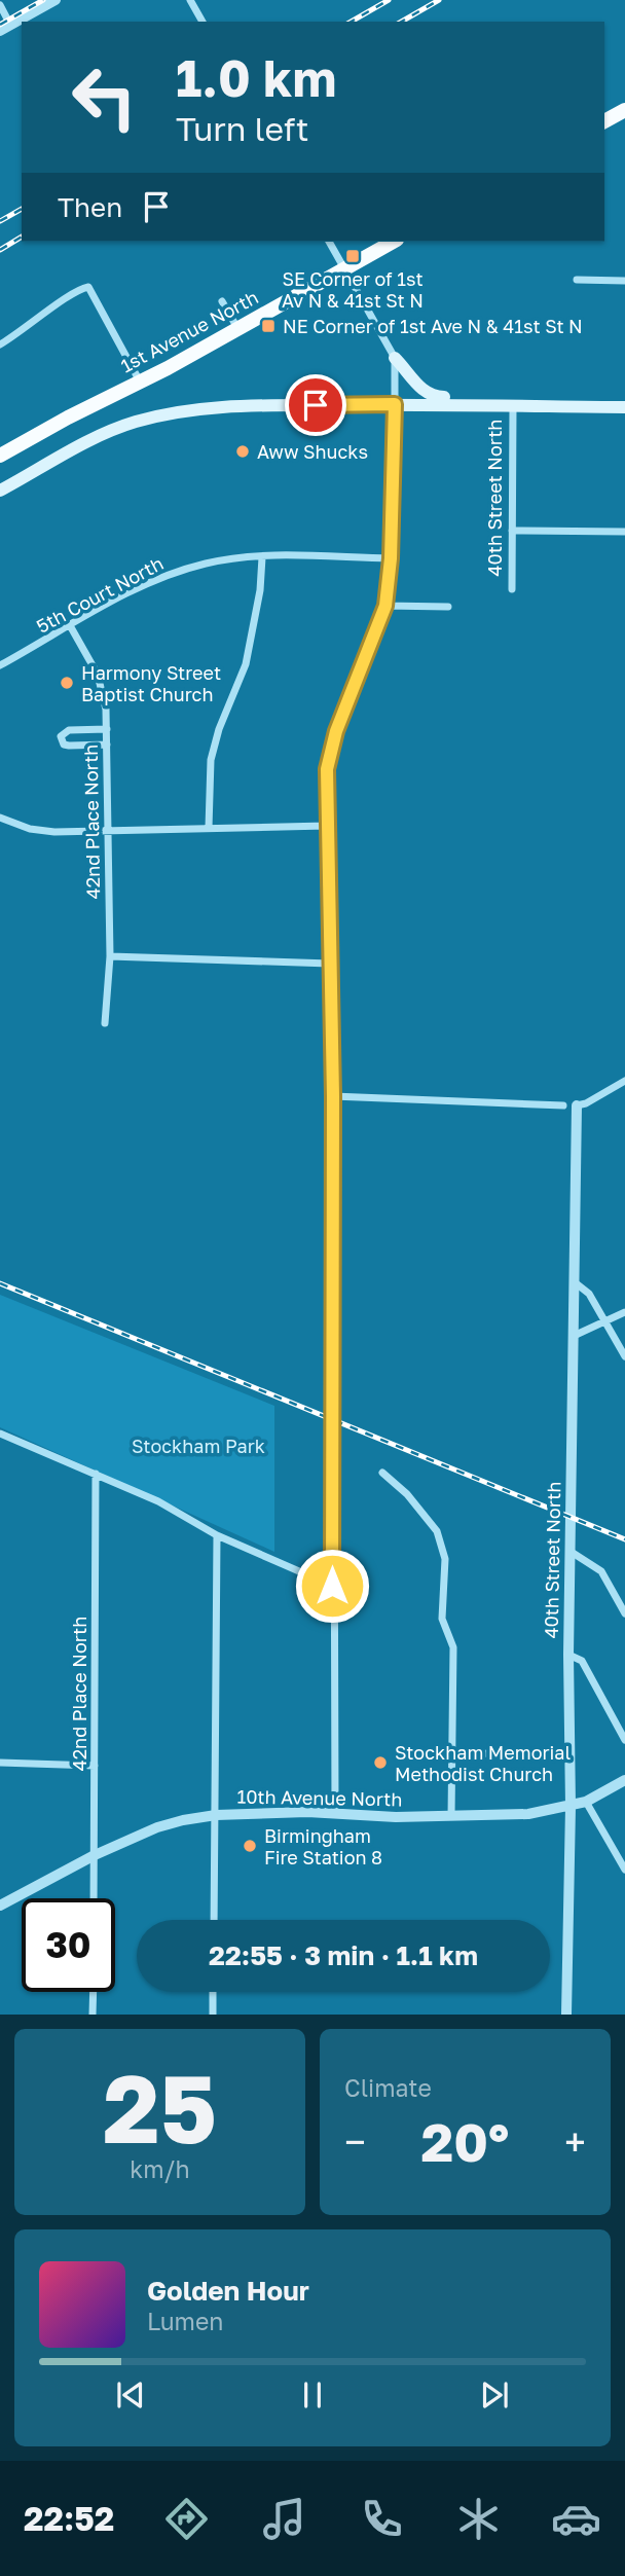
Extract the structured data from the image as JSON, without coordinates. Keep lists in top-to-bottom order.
{
  "streets": {
    "main road": ["1st Avenue North"],
    "street": [
      "40th Street North",
      "5th Court North",
      "42nd Place North",
      "10th Avenue North"
    ]
  },
  "crossings": [
    ["40th Street North", "10th Avenue North"],
    ["5th Court North", "42nd Place North"],
    ["42nd Place North", "10th Avenue North"]
  ],
  "parks": ["Stockham Park"],
  "places": {
    "transit": ["SE Corner of 1st Av N & 41st St N", "NE Corner of 1st Ave N & 41st St N"],
    "other": [
      "Aww Shucks",
      "Harmony Street Baptist Church",
      "Stockham Memorial Methodist Church",
      "Birmingham Fire Station 8"
    ]
  },
  "page": {
    "turn": ["1.0 km", "Turn left"],
    "then": "Then",
    "limit": "30",
    "trip": "22:55 · 3 min · 1.1 km",
    "tile": [
      ["25", "km/h"],
      "Climate"
    ],
    "heat": ["−", "20°", "+"],
    "song": ["Golden Hour", "Lumen"],
    "tabs": "22:52"
  }
}
